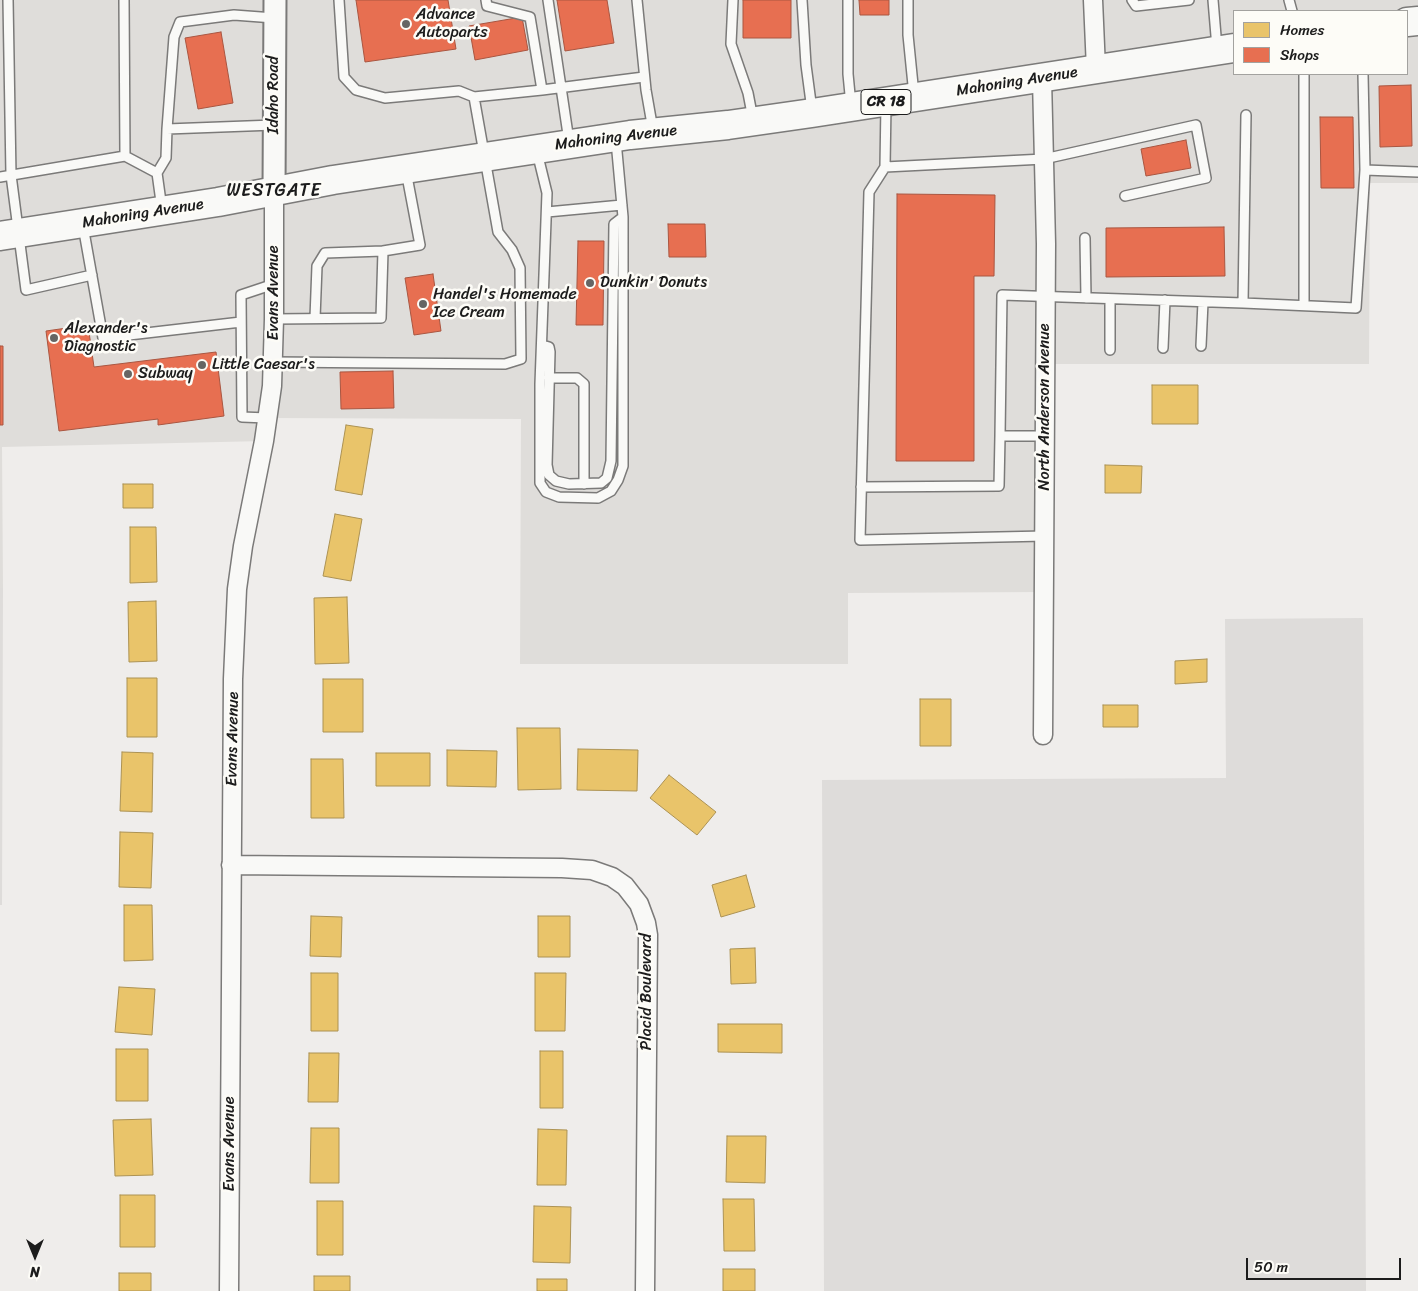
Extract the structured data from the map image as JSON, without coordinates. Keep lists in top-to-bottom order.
{
  "streets": {
    "main road": ["Mahoning Avenue", "CR 18"],
    "street": [
      "Idaho Road",
      "Evans Avenue",
      "North Anderson Avenue",
      "Placid Boulevard"
    ]
  },
  "crossings": [
    ["Mahoning Avenue", "Idaho Road"],
    ["Mahoning Avenue", "Evans Avenue"],
    ["Mahoning Avenue", "North Anderson Avenue"],
    ["Idaho Road", "Evans Avenue"],
    ["Evans Avenue", "Placid Boulevard"]
  ],
  "districts": ["WESTGATE"],
  "places": [
    "Advance Autoparts",
    "Dunkin' Donuts",
    "Handel's Homemade Ice Cream",
    "Alexander's Diagnostic",
    "Little Caesar's",
    "Subway"
  ],
  "legend": ["Homes", "Shops"],
  "scale_bar": "50 m",
  "north": "bottom"
}
